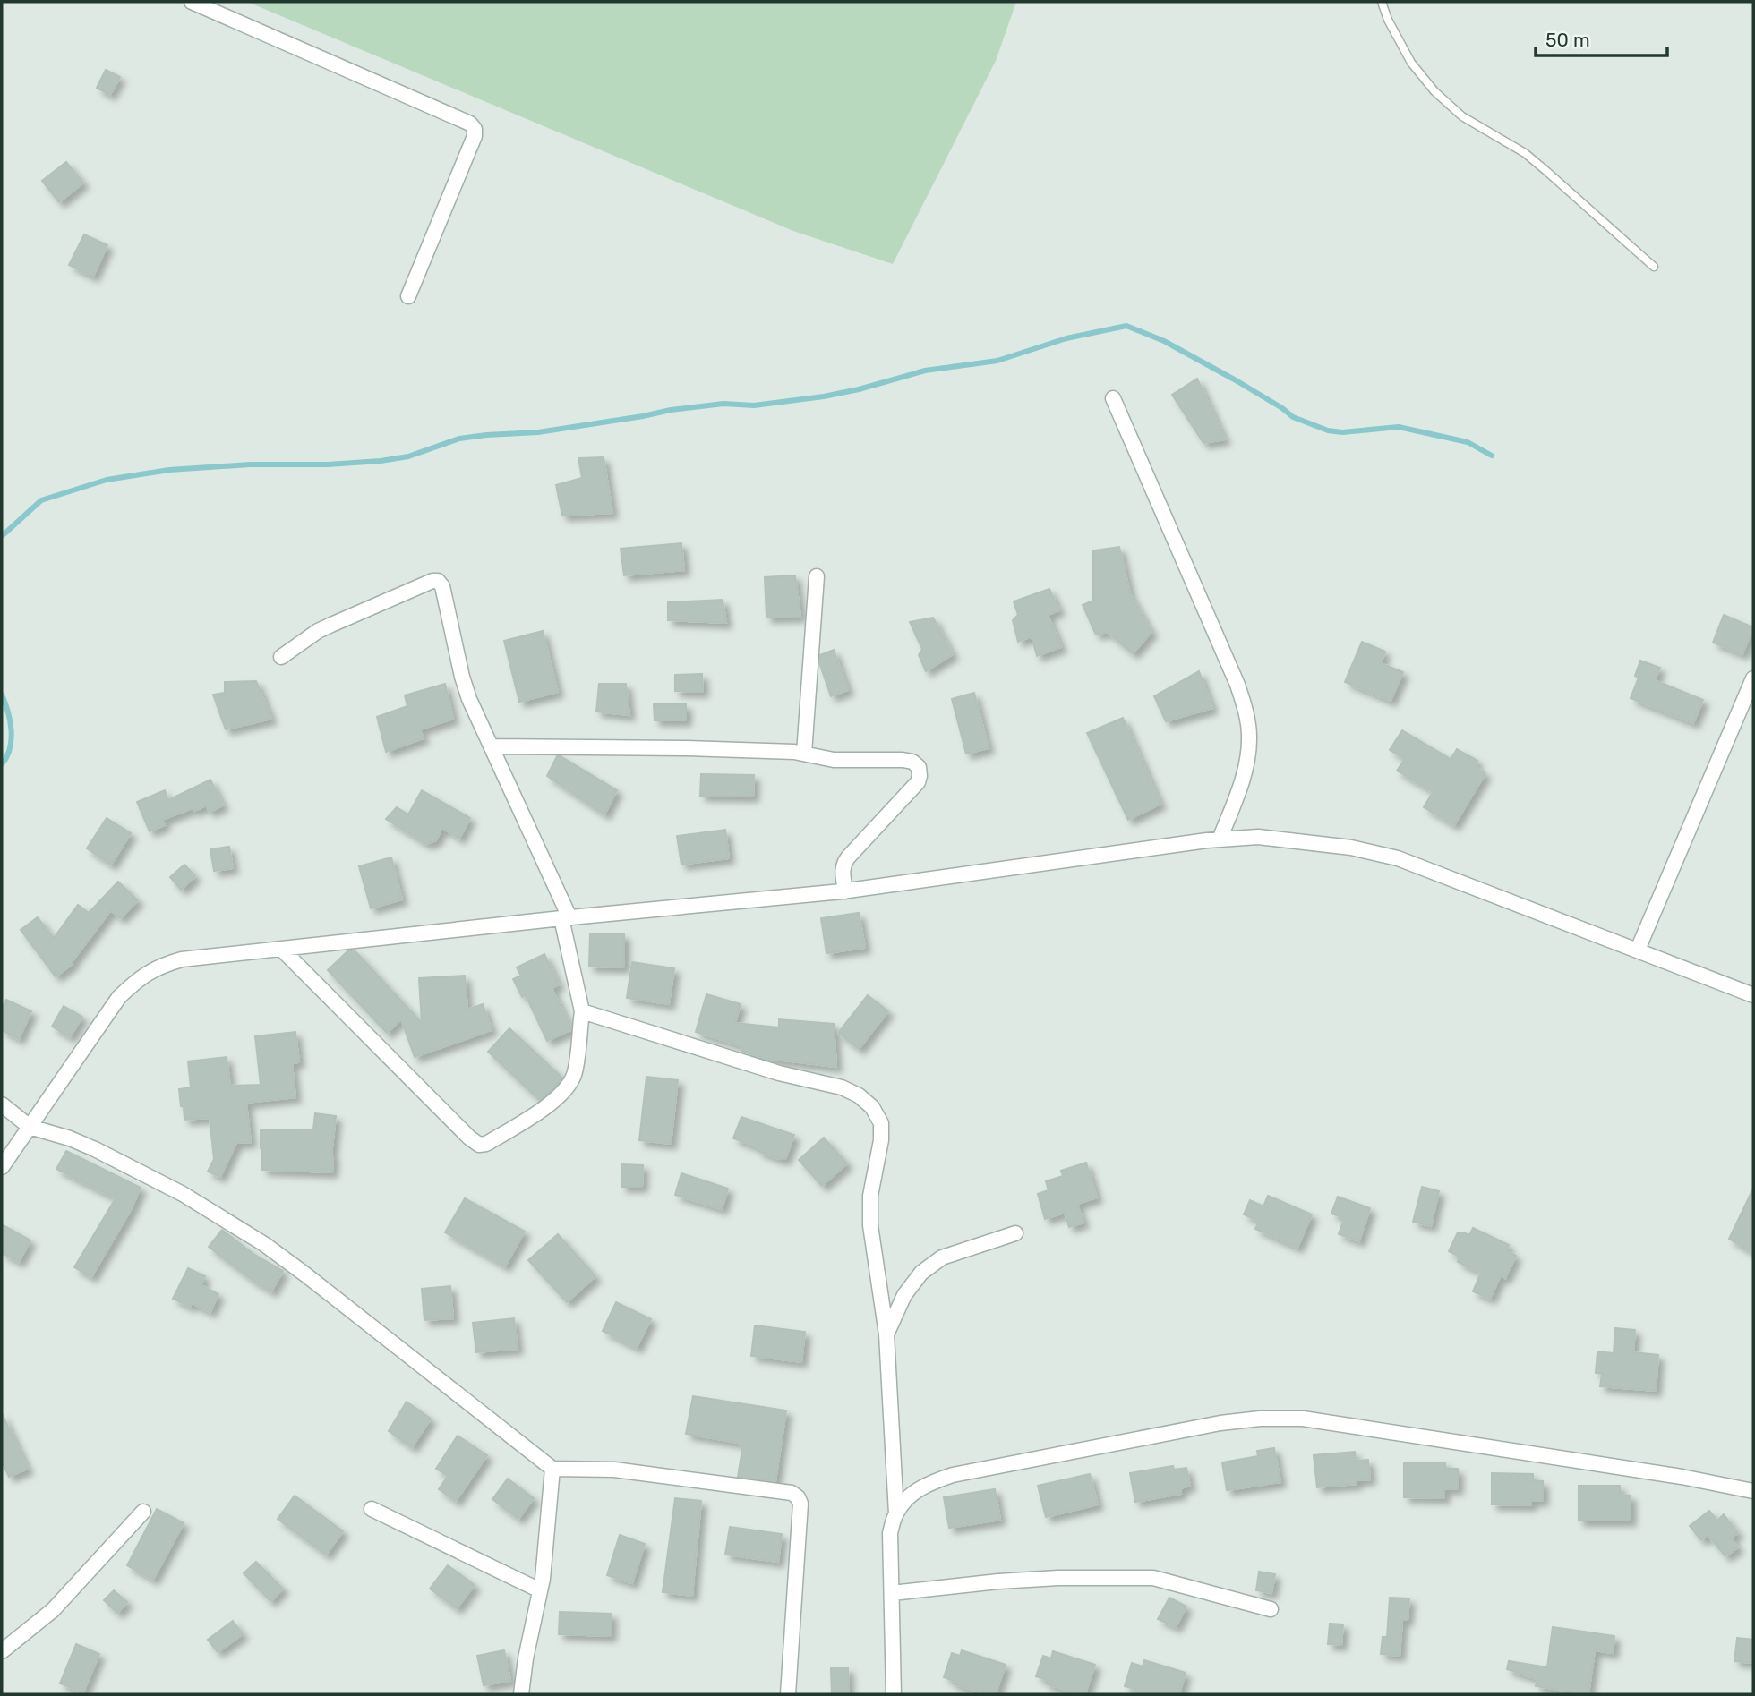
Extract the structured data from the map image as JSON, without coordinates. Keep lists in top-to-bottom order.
{
  "scale_bar": "50 m"
}
